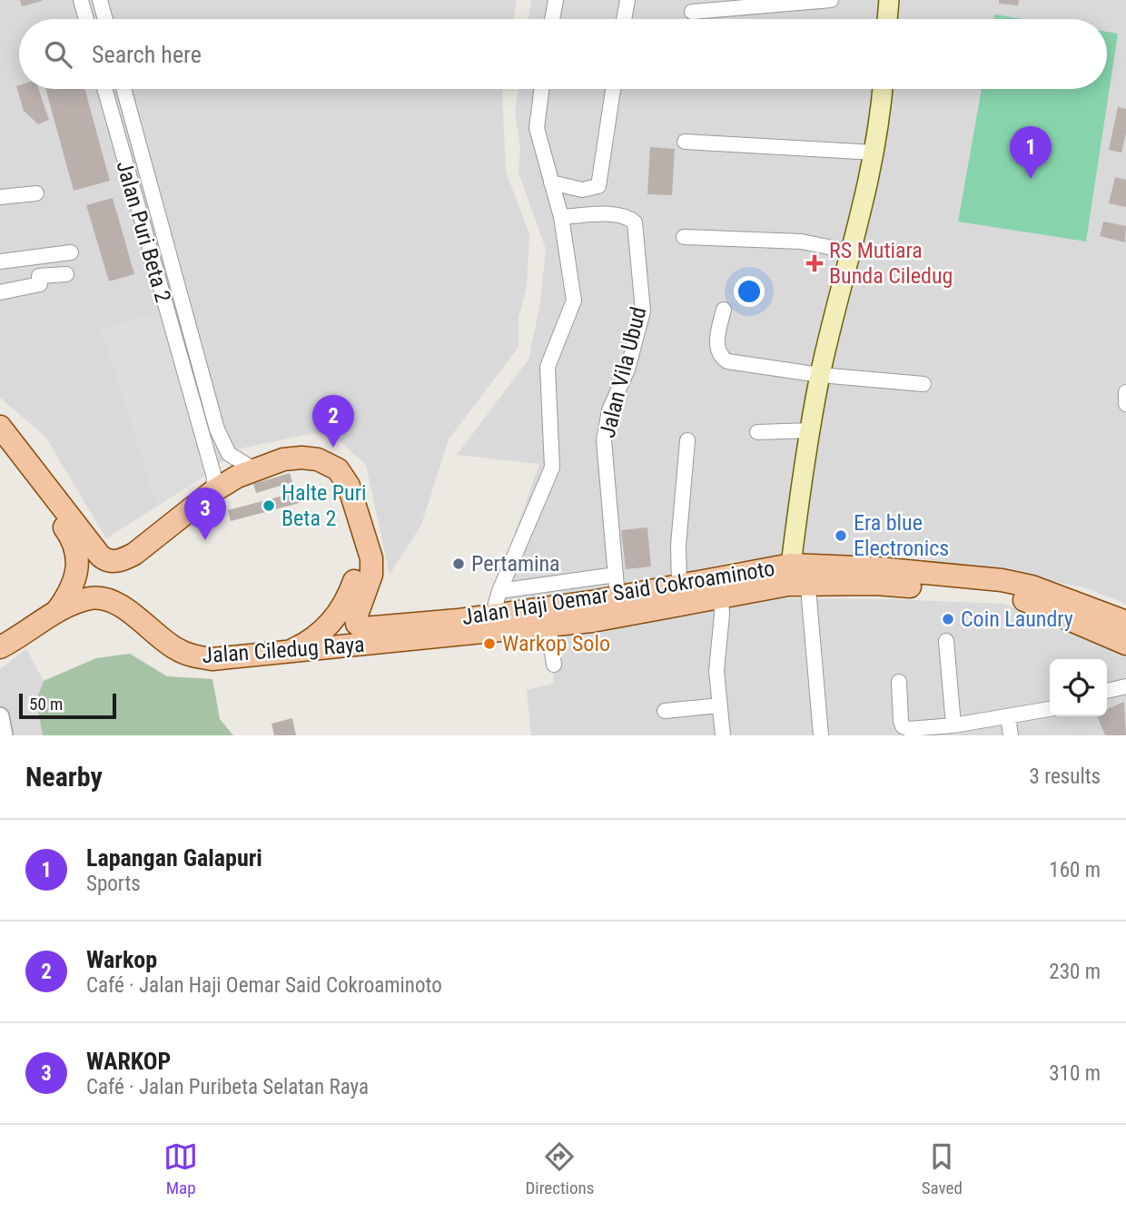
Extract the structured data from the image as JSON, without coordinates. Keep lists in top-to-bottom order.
{
  "streets": {
    "main road": ["Jalan Haji Oemar Said Cokroaminoto", "Jalan Ciledug Raya"],
    "street": ["Jalan Puri Beta 2", "Jalan Vila Ubud"]
  },
  "crossings": [
    ["Jalan Vila Ubud", "Jalan Haji Oemar Said Cokroaminoto"],
    ["Jalan Haji Oemar Said Cokroaminoto", "Jalan Ciledug Raya"]
  ],
  "places": {
    "health": ["RS Mutiara Bunda Ciledug"],
    "other": [
      "Halte Puri Beta 2",
      "Era blue Electronics",
      "Pertamina",
      "Coin Laundry",
      "Warkop Solo"
    ]
  },
  "scale_bar": "50 m",
  "page": {
    "search": "Search here",
    "pins": ["1", "2", "3"],
    "scale": "50 m",
    "heading": ["Nearby", "3 results"],
    "list": [
      {
        "mark": "1",
        "name": "Lapangan Galapuri",
        "note": "Sports",
        "value": "160 m"
      },
      {
        "mark": "2",
        "name": "Warkop",
        "note": "Café · Jalan Haji Oemar Said Cokroaminoto",
        "value": "230 m"
      },
      {
        "mark": "3",
        "name": "WARKOP",
        "note": "Café · Jalan Puribeta Selatan Raya",
        "value": "310 m"
      }
    ],
    "nav": ["Map", "Directions", "Saved"]
  }
}
